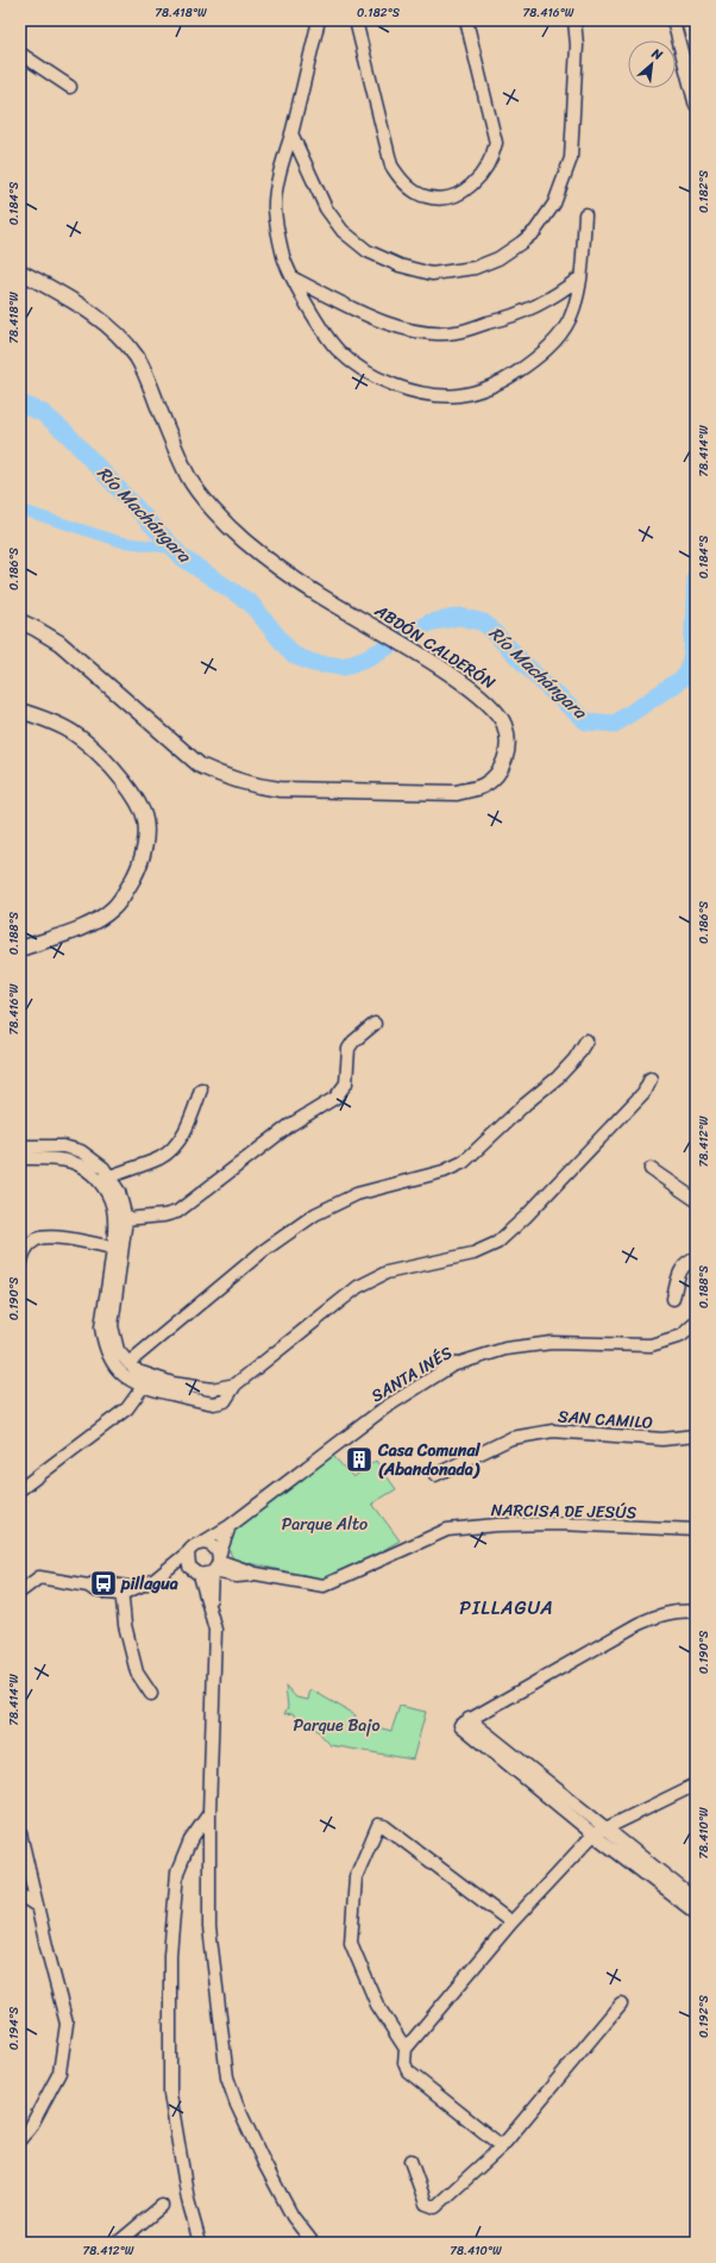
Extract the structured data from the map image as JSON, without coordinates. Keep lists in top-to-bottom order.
{
  "streets": {
    "street": [
      "ABDÓN CALDERÓN",
      "SANTA INÉS",
      "SAN CAMILO",
      "NARCISA DE JESÚS"
    ]
  },
  "crossings": [
    ["SANTA INÉS", "NARCISA DE JESÚS"]
  ],
  "districts": ["PILLAGUA"],
  "water": ["Río Machángara"],
  "parks": ["Parque Alto", "Parque Bajo"],
  "places": {
    "building": ["Casa Comunal (Abandonada)"],
    "bus stop": ["pillagua"]
  },
  "north": "top right",
  "coordinates": [
    "78.418°W",
    "0.182°S",
    "78.416°W",
    "0.184°S",
    "78.414°W",
    "0.186°S",
    "0.188°S",
    "78.412°W",
    "0.190°S",
    "78.410°W",
    "0.192°S",
    "0.194°S"
  ]
}
